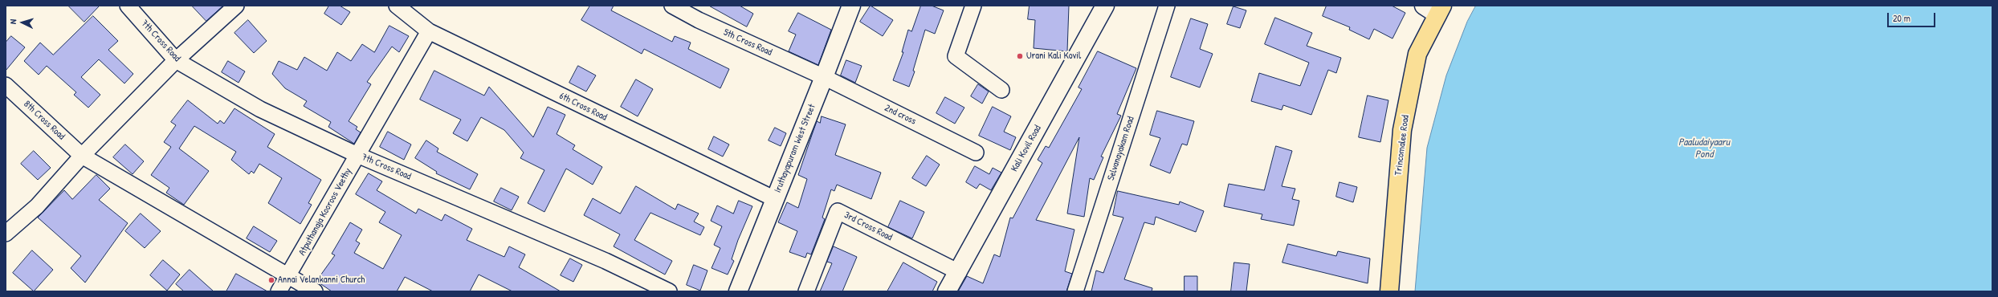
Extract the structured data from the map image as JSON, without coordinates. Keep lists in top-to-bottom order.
{
  "streets": {
    "highway": ["Trincomalee Road"],
    "street": [
      "7th Cross Road",
      "5th Cross Road",
      "6th Cross Road",
      "2nd cross",
      "8th Cross Road",
      "Iruthayapuram West Street",
      "Kali Kovil Road",
      "Selvanayakam Road",
      "Atputhanaja Kooroos Veethy",
      "3rd Cross Road"
    ]
  },
  "crossings": [
    ["7th Cross Road", "Atputhanaja Kooroos Veethy"],
    ["5th Cross Road", "2nd cross"],
    ["5th Cross Road", "Iruthayapuram West Street"],
    ["6th Cross Road", "Iruthayapuram West Street"],
    ["6th Cross Road", "Atputhanaja Kooroos Veethy"],
    ["2nd cross", "Iruthayapuram West Street"],
    ["8th Cross Road", "Atputhanaja Kooroos Veethy"],
    ["Kali Kovil Road", "3rd Cross Road"]
  ],
  "water": ["Paaludaiyaaru Pond"],
  "places": ["Urani Kali Kovil", "Annai Velankanni Church"],
  "scale_bar": "20 m",
  "north": "left"
}
